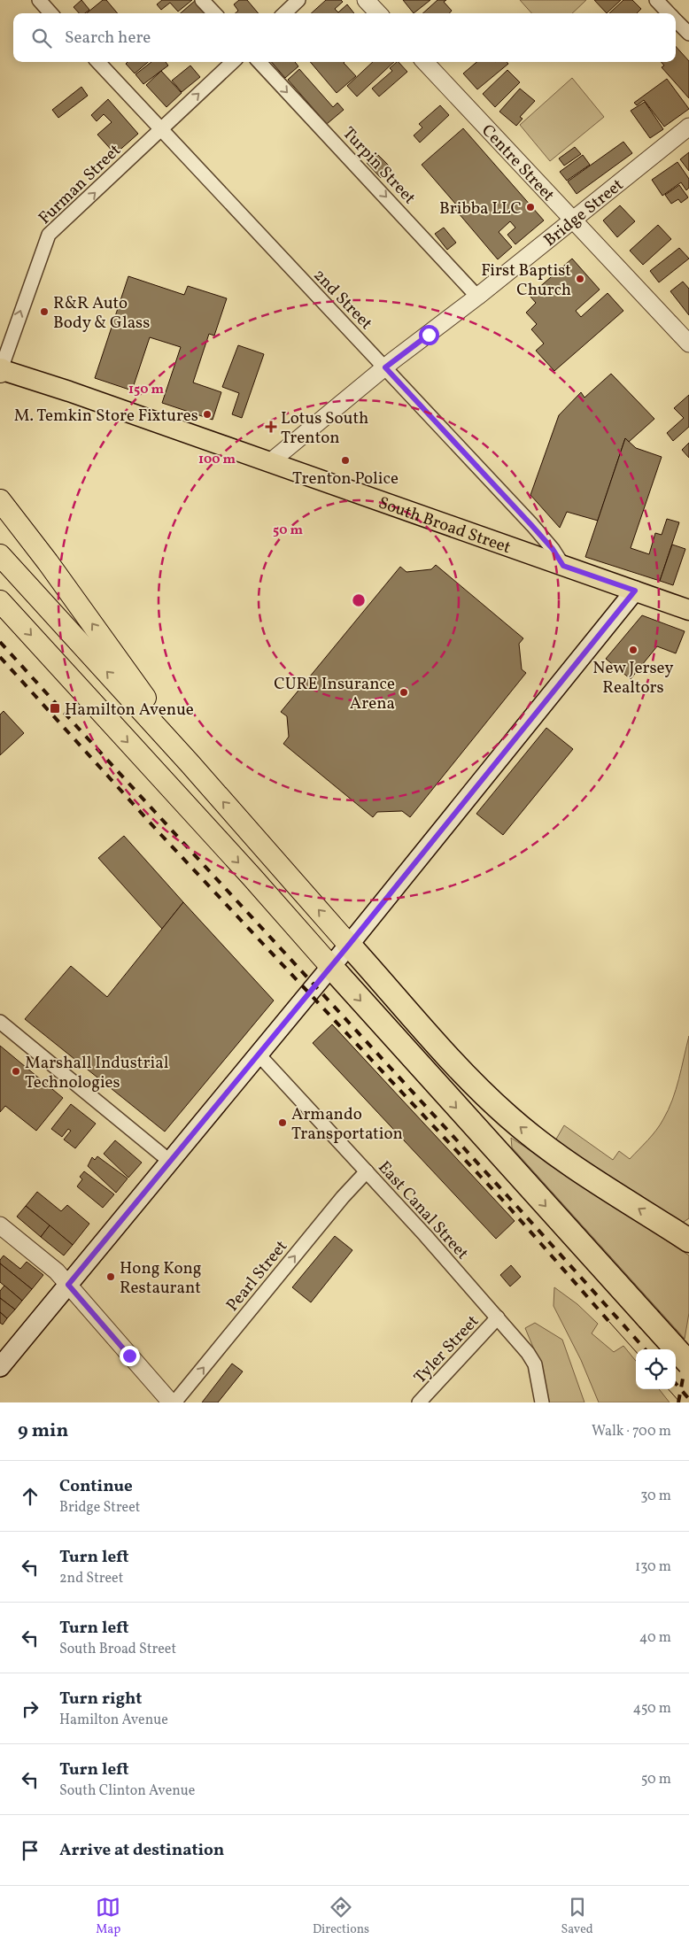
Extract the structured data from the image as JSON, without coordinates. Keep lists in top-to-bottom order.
{
  "streets": {
    "main road": ["South Broad Street"],
    "street": [
      "Centre Street",
      "Turpin Street",
      "Furman Street",
      "Bridge Street",
      "2nd Street",
      "East Canal Street",
      "Pearl Street",
      "Tyler Street"
    ]
  },
  "crossings": [
    ["Centre Street", "Bridge Street"],
    ["Turpin Street", "Bridge Street"],
    ["Furman Street", "2nd Street"],
    ["Furman Street", "South Broad Street"],
    ["Bridge Street", "2nd Street"],
    ["Bridge Street", "South Broad Street"],
    ["2nd Street", "South Broad Street"],
    ["East Canal Street", "Pearl Street"],
    ["East Canal Street", "Tyler Street"]
  ],
  "one_way": ["Turpin Street", "Furman Street", "Pearl Street"],
  "places": {
    "other": [
      "Bribba LLC",
      "First Baptist Church",
      "R&R Auto Body & Glass",
      "M. Temkin Store Fixtures",
      "Trenton Police",
      "New Jersey Realtors",
      "CURE Insurance Arena",
      "Marshall Industrial Technologies",
      "Armando Transportation",
      "Hong Kong Restaurant"
    ],
    "health": ["Lotus South Trenton"],
    "transit": ["Hamilton Avenue"]
  },
  "page": {
    "search": "Search here",
    "heading": ["9 min", "Walk · 700 m"],
    "list": [
      ["Continue", "Bridge Street", "30 m"],
      ["Turn left", "2nd Street", "130 m"],
      ["Turn left", "South Broad Street", "40 m"],
      ["Turn right", "Hamilton Avenue", "450 m"],
      ["Turn left", "South Clinton Avenue", "50 m"],
      "Arrive at destination"
    ],
    "nav": ["Map", "Directions", "Saved"]
  },
  "rings": ["150 m", "100 m", "50 m"]
}
